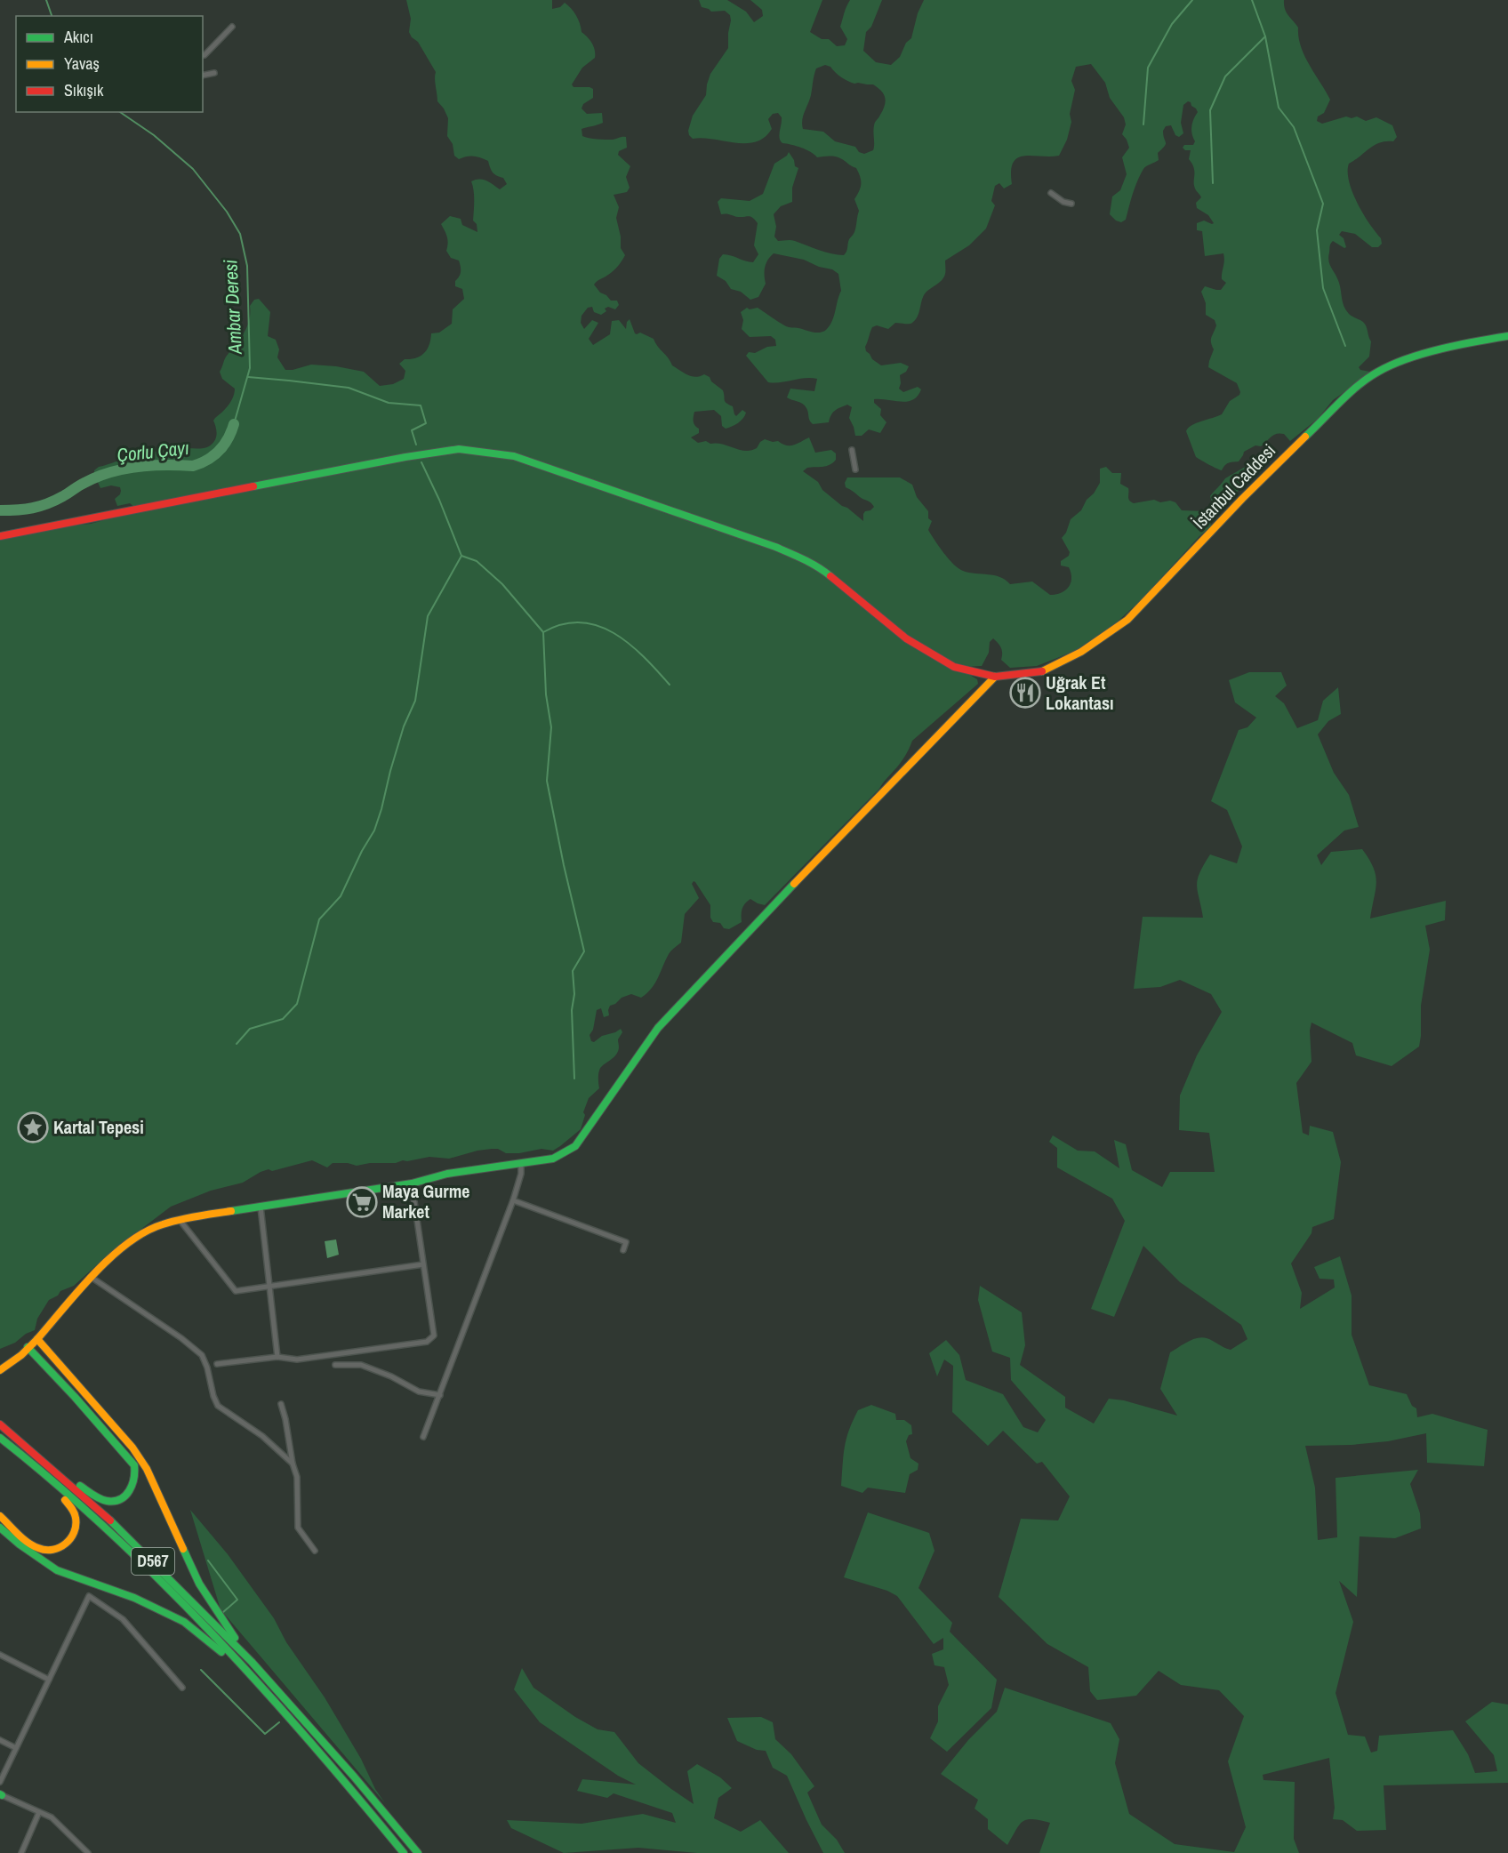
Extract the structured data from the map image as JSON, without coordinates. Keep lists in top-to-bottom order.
{
  "streets": {
    "main road": ["İstanbul Caddesi", "D567"]
  },
  "water": ["Ambar Deresi", "Çorlu Çayı"],
  "places": {
    "restaurant": ["Uğrak Et Lokantası"],
    "place": ["Kartal Tepesi"],
    "supermarket": ["Maya Gurme Market"]
  },
  "legend": ["Akıcı", "Yavaş", "Sıkışık"]
}
